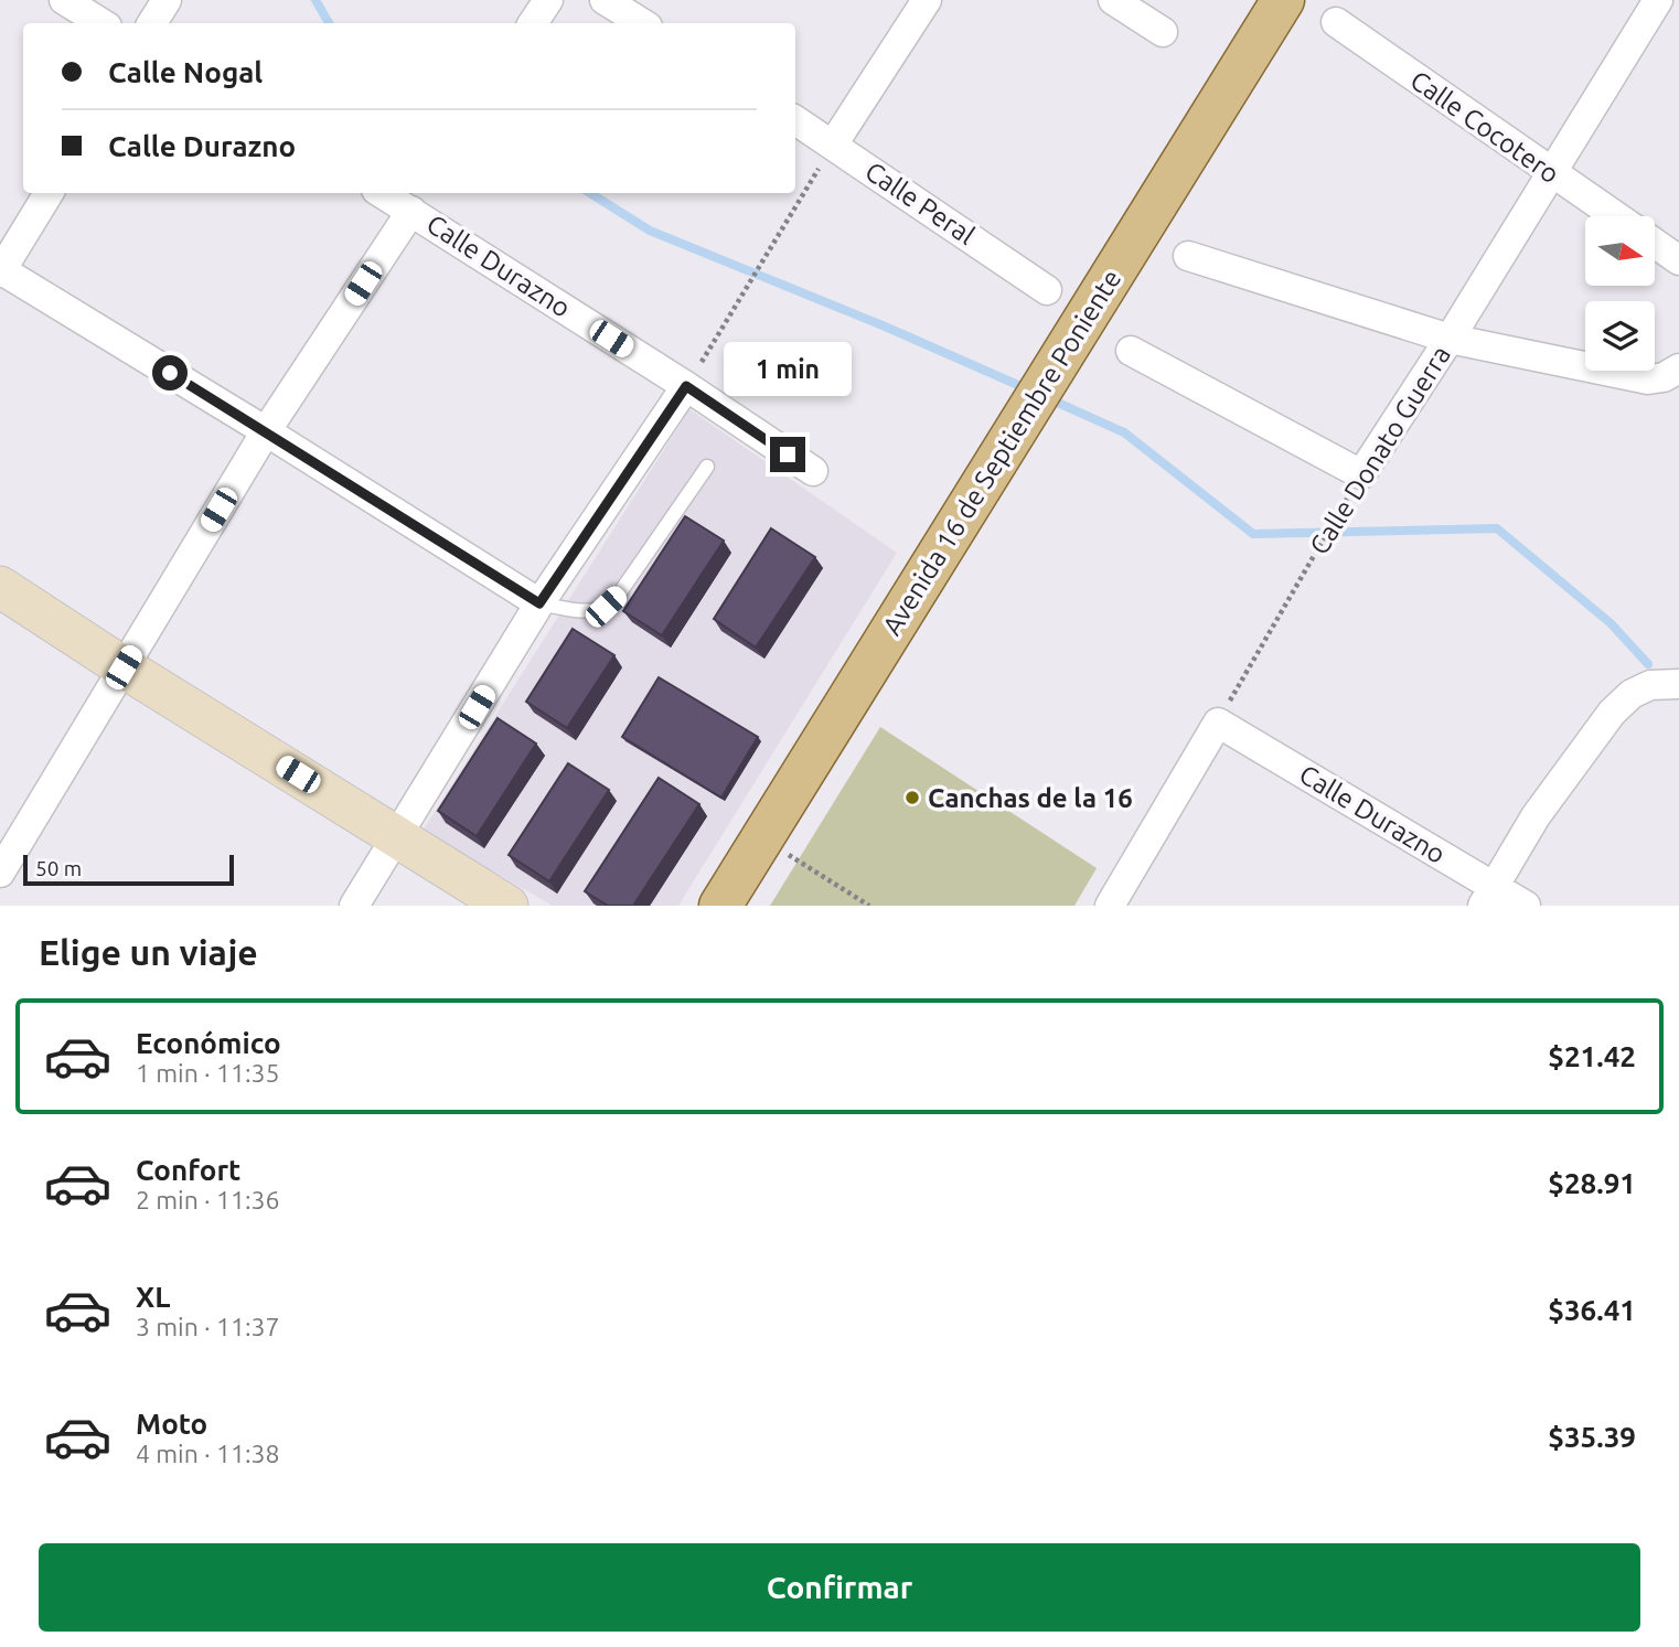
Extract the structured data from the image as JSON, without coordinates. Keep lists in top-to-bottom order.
{
  "streets": {
    "main road": ["Avenida 16 de Septiembre Poniente"],
    "street": [
      "Calle Cocotero",
      "Calle Peral",
      "Calle Durazno",
      "Calle Donato Guerra"
    ]
  },
  "crossings": [
    ["Calle Cocotero", "Calle Donato Guerra"],
    ["Calle Durazno", "Calle Donato Guerra"]
  ],
  "places": ["Canchas de la 16"],
  "scale_bar": "50 m",
  "north": "right",
  "page": {
    "banner": ["Calle Nogal", "Calle Durazno"],
    "bubble": "1 min",
    "scale": "50 m",
    "heading": "Elige un viaje",
    "list": [
      {
        "name": "Económico",
        "note": "1 min · 11:35",
        "value": "$21.42"
      },
      {
        "name": "Confort",
        "note": "2 min · 11:36",
        "value": "$28.91"
      },
      {
        "name": "XL",
        "note": "3 min · 11:37",
        "value": "$36.41"
      },
      {
        "name": "Moto",
        "note": "4 min · 11:38",
        "value": "$35.39"
      }
    ],
    "buttons": "Confirmar"
  }
}
